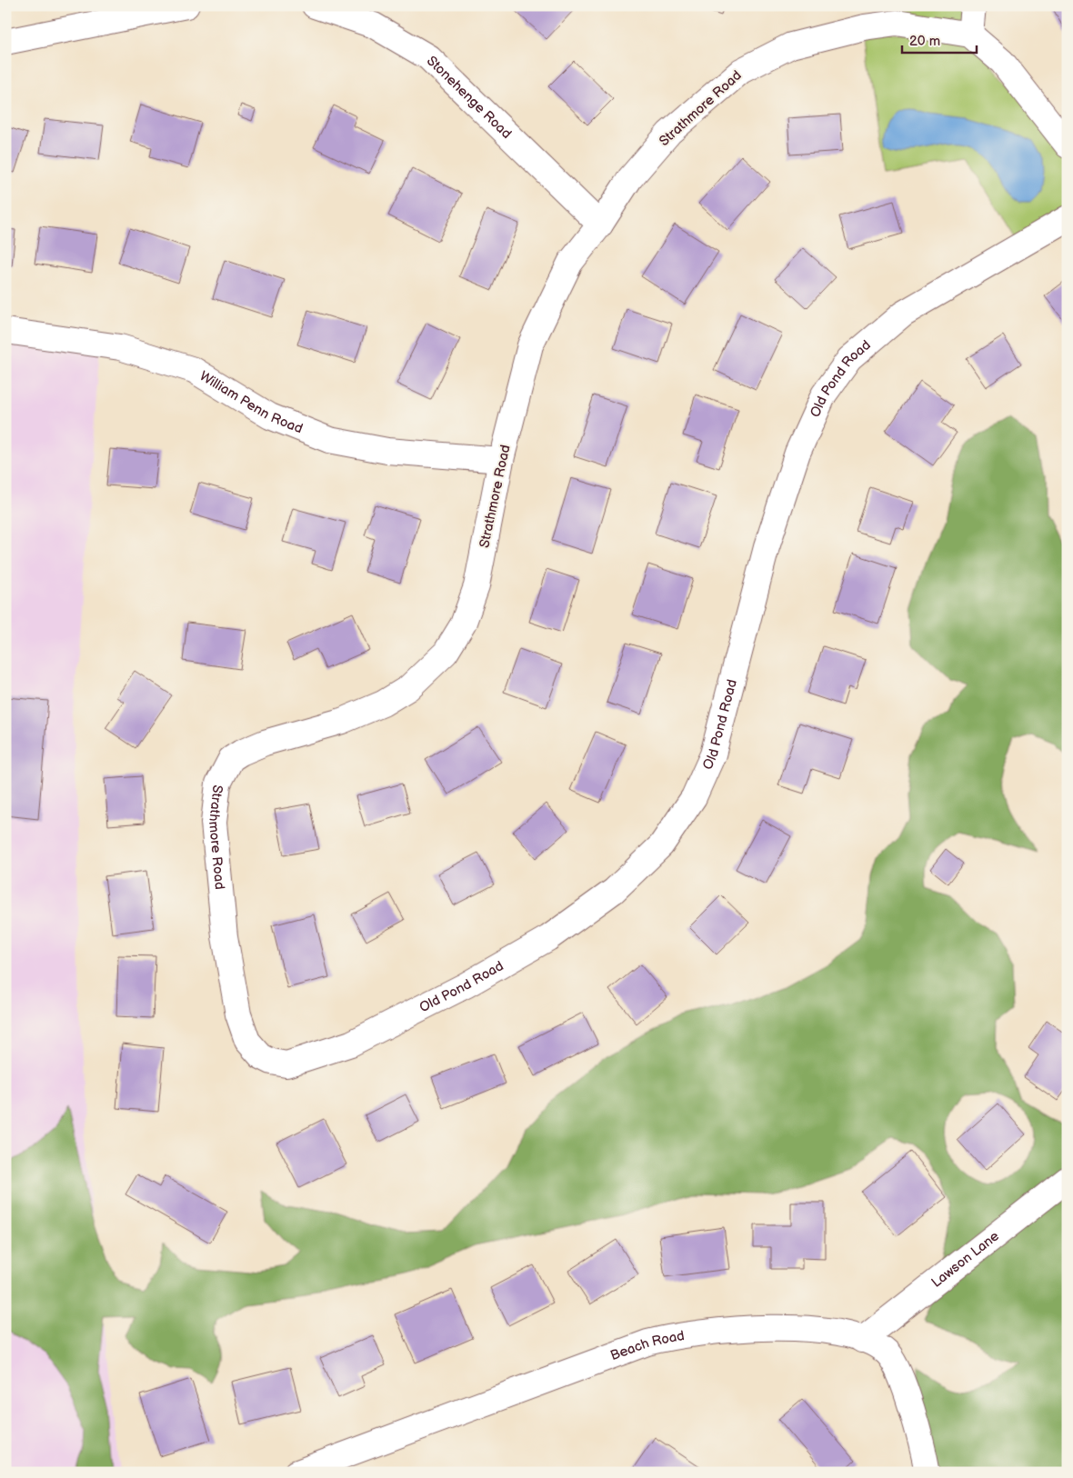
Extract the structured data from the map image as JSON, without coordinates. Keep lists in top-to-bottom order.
{
  "streets": {
    "street": [
      "Stonehenge Road",
      "Strathmore Road",
      "Old Pond Road",
      "William Penn Road",
      "Lawson Lane",
      "Beach Road"
    ]
  },
  "crossings": [
    ["Stonehenge Road", "Strathmore Road"],
    ["Strathmore Road", "Old Pond Road"],
    ["Strathmore Road", "William Penn Road"],
    ["Lawson Lane", "Beach Road"]
  ],
  "scale_bar": "20 m"
}
